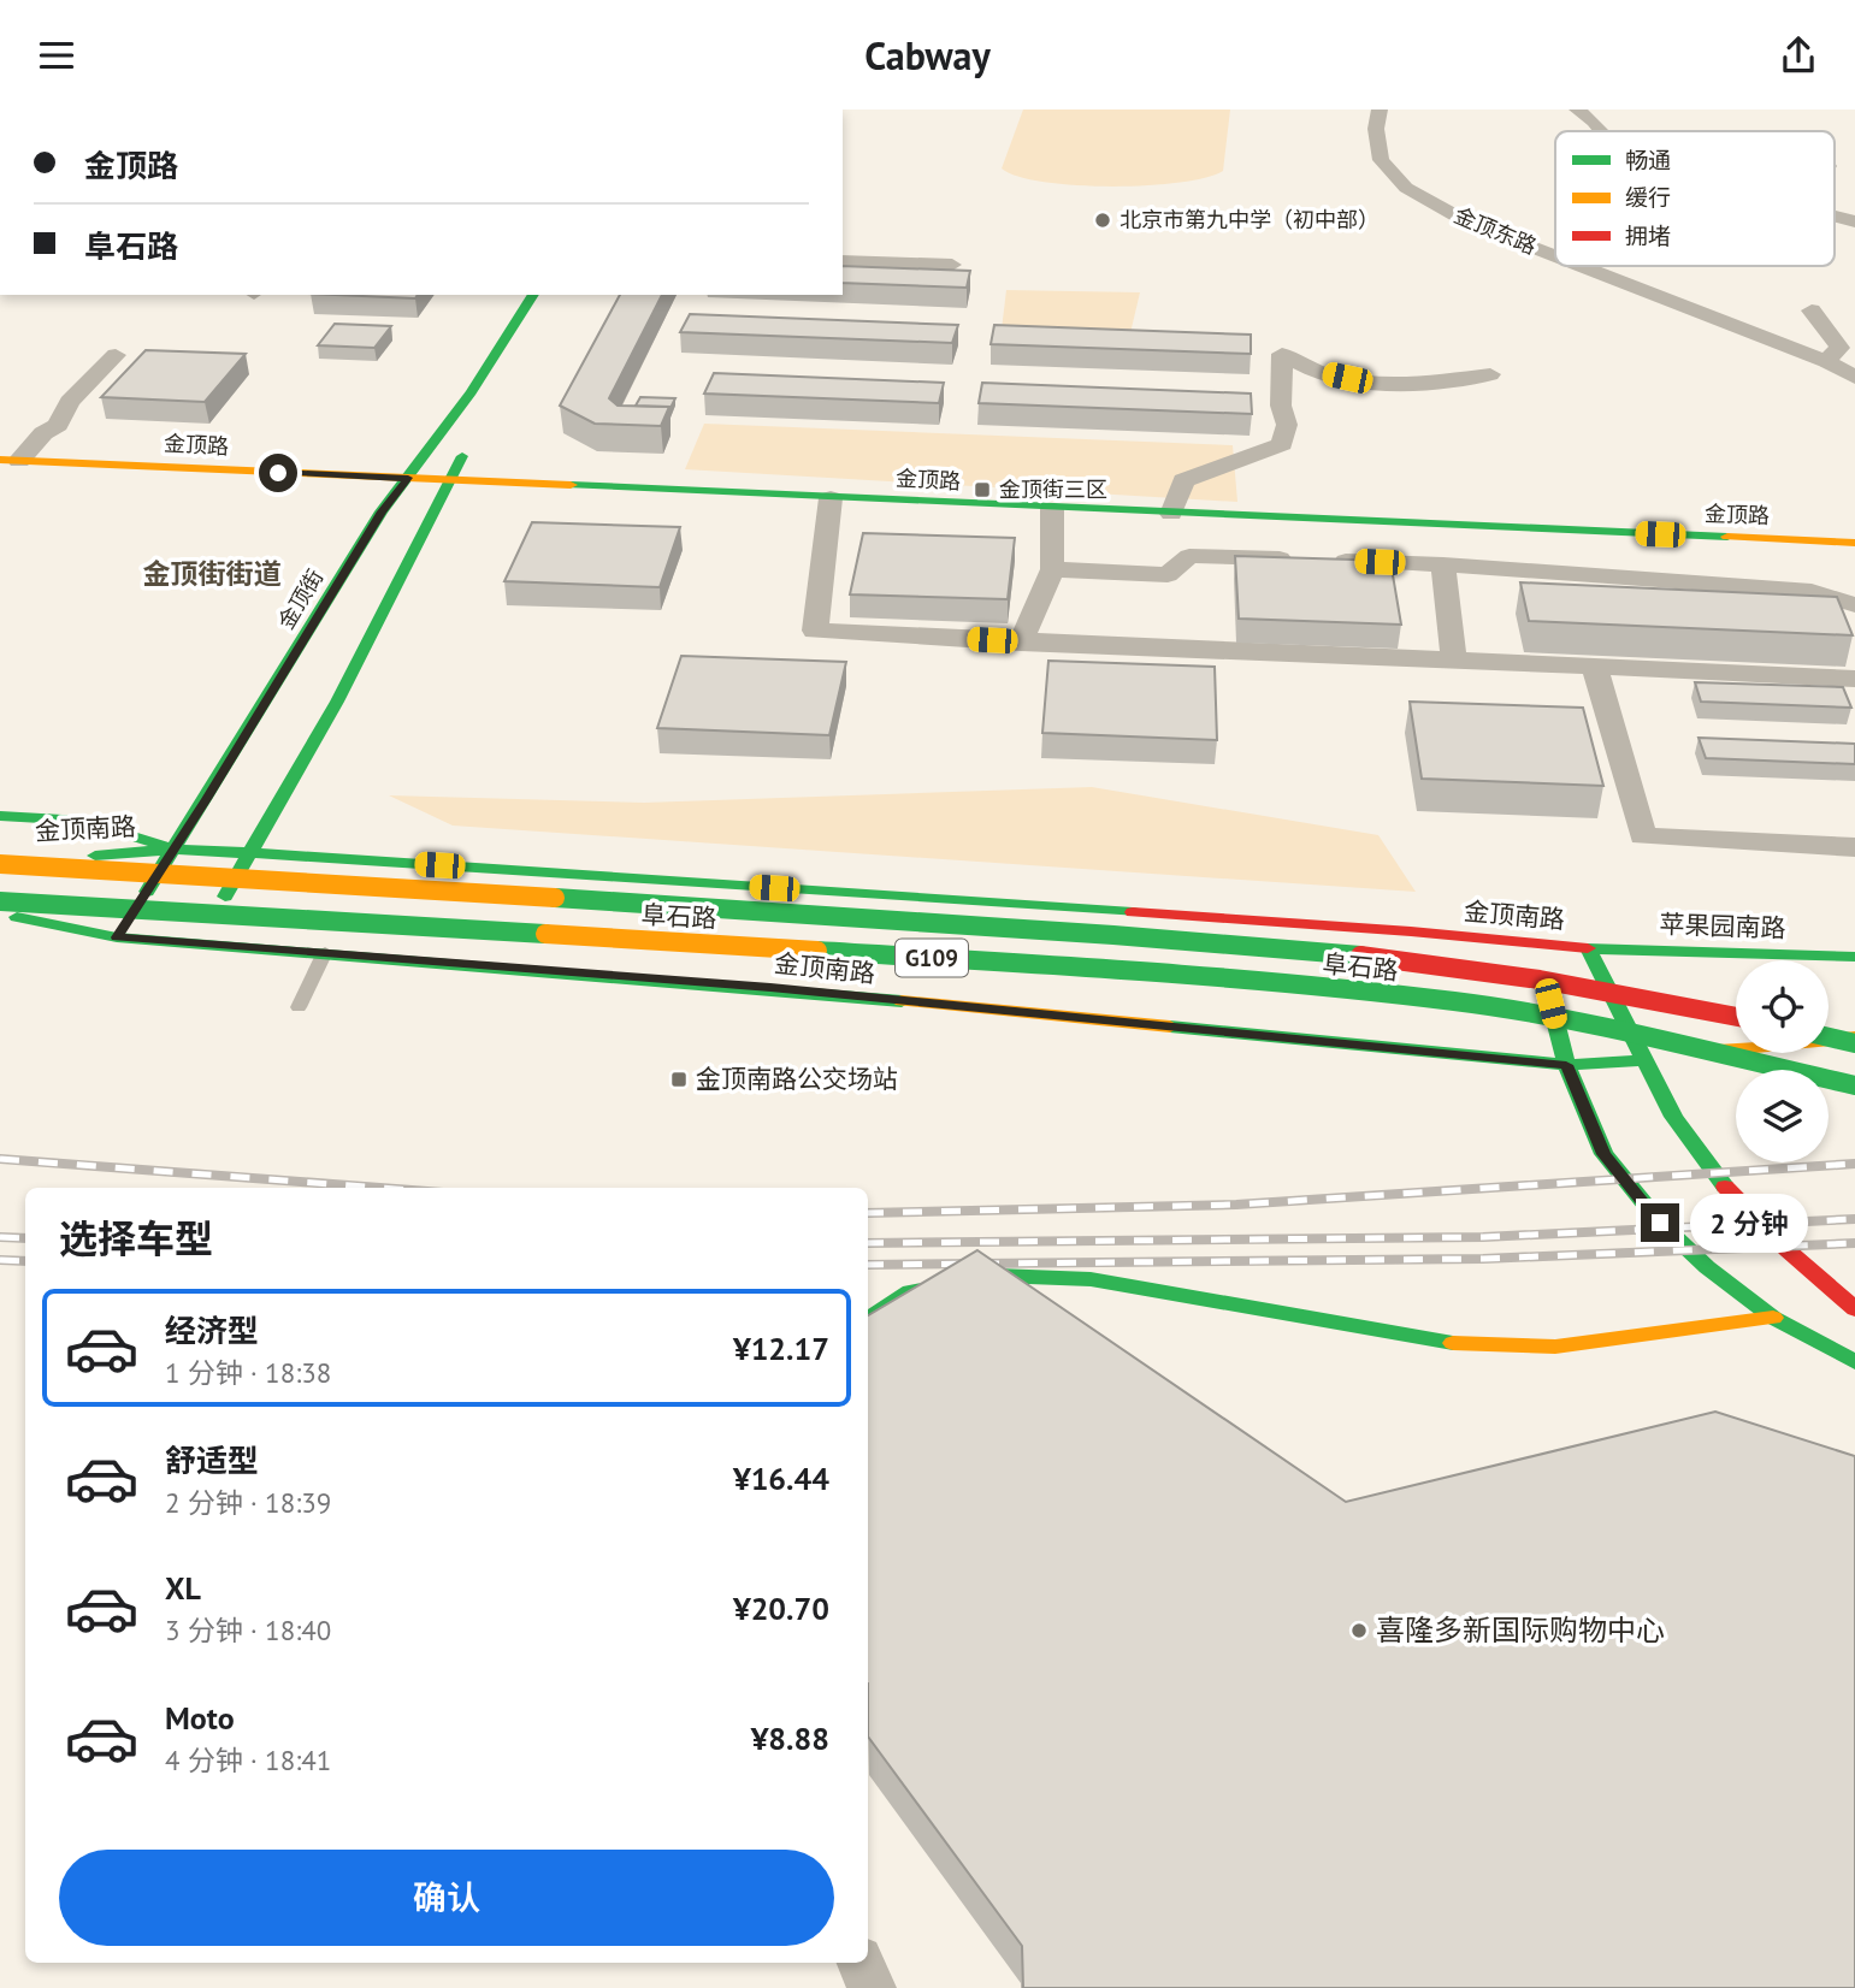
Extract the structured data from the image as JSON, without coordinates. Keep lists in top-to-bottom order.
{
  "streets": {
    "main road": [
      "金顶路",
      "金顶街",
      "金顶南路",
      "阜石路",
      "苹果园南路",
      "G109"
    ],
    "street": ["金顶东路"]
  },
  "crossings": [
    ["金顶路", "金顶街"],
    ["金顶街", "金顶南路"],
    ["金顶南路", "苹果园南路"]
  ],
  "districts": ["金顶街街道"],
  "places": {
    "other": ["北京市第九中学（初中部）", "喜隆多新国际购物中心"],
    "transit": ["金顶街三区", "金顶南路公交场站"]
  },
  "legend": ["畅通", "缓行", "拥堵"],
  "page": {
    "header": "Cabway",
    "banner": ["金顶路", "阜石路"],
    "heading": "选择车型",
    "bubble": "2 分钟",
    "list": [
      {
        "name": "经济型",
        "note": "1 分钟 · 18:38",
        "value": "¥12.17"
      },
      {
        "name": "舒适型",
        "note": "2 分钟 · 18:39",
        "value": "¥16.44"
      },
      {
        "name": "XL",
        "note": "3 分钟 · 18:40",
        "value": "¥20.70"
      },
      {
        "name": "Moto",
        "note": "4 分钟 · 18:41",
        "value": "¥8.88"
      }
    ],
    "buttons": "确认"
  }
}
